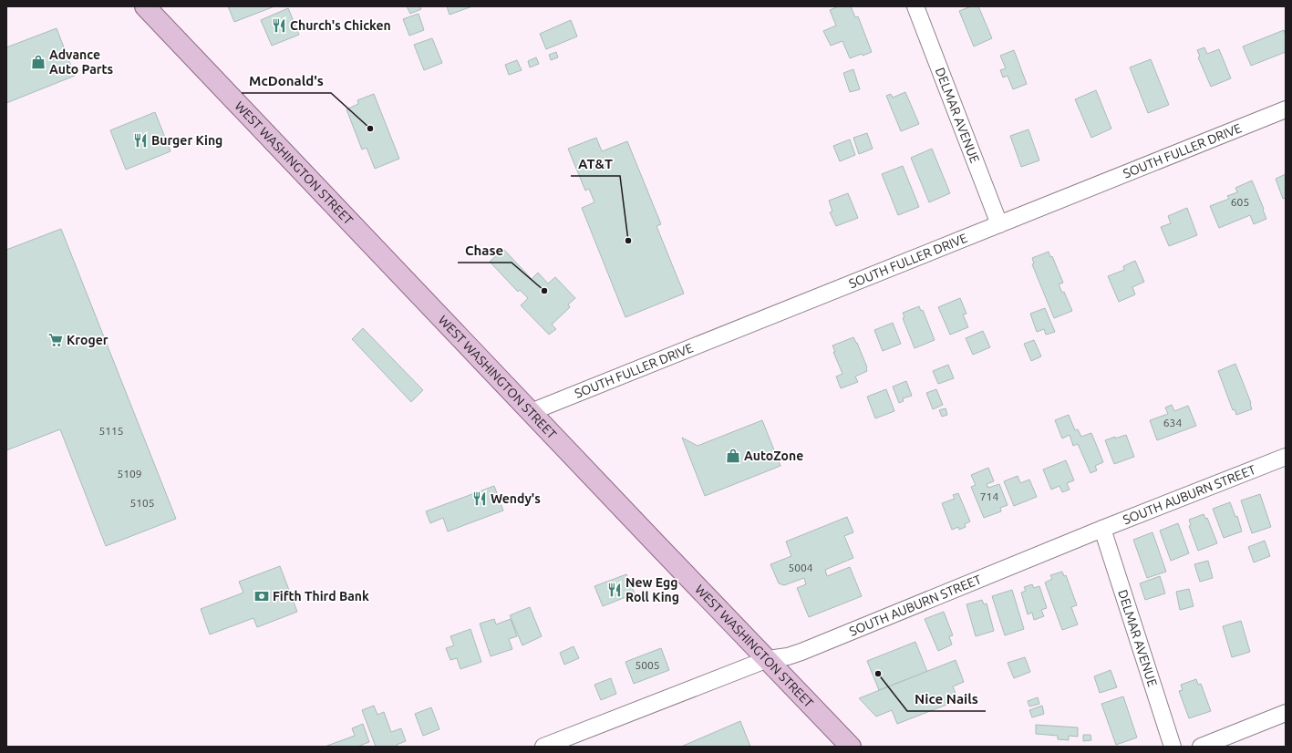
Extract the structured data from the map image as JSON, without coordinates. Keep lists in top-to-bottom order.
{
  "streets": {
    "main road": ["WEST WASHINGTON STREET"],
    "street": ["DELMAR AVENUE", "SOUTH FULLER DRIVE", "SOUTH AUBURN STREET"]
  },
  "crossings": [
    ["DELMAR AVENUE", "SOUTH FULLER DRIVE"],
    ["DELMAR AVENUE", "SOUTH AUBURN STREET"],
    ["SOUTH FULLER DRIVE", "WEST WASHINGTON STREET"],
    ["WEST WASHINGTON STREET", "SOUTH AUBURN STREET"]
  ],
  "places": {
    "restaurant": [
      "Church's Chicken",
      "Burger King",
      "Wendy's",
      "New Egg Roll King"
    ],
    "shop": ["Advance Auto Parts", "AutoZone"],
    "other": [
      "McDonald's",
      "AT&T",
      "Chase",
      "Nice Nails"
    ],
    "supermarket": ["Kroger"],
    "bank": ["Fifth Third Bank"]
  },
  "house_numbers": [
    "605",
    "634",
    "5115",
    "5109",
    "714",
    "5105",
    "5004",
    "5005"
  ]
}
